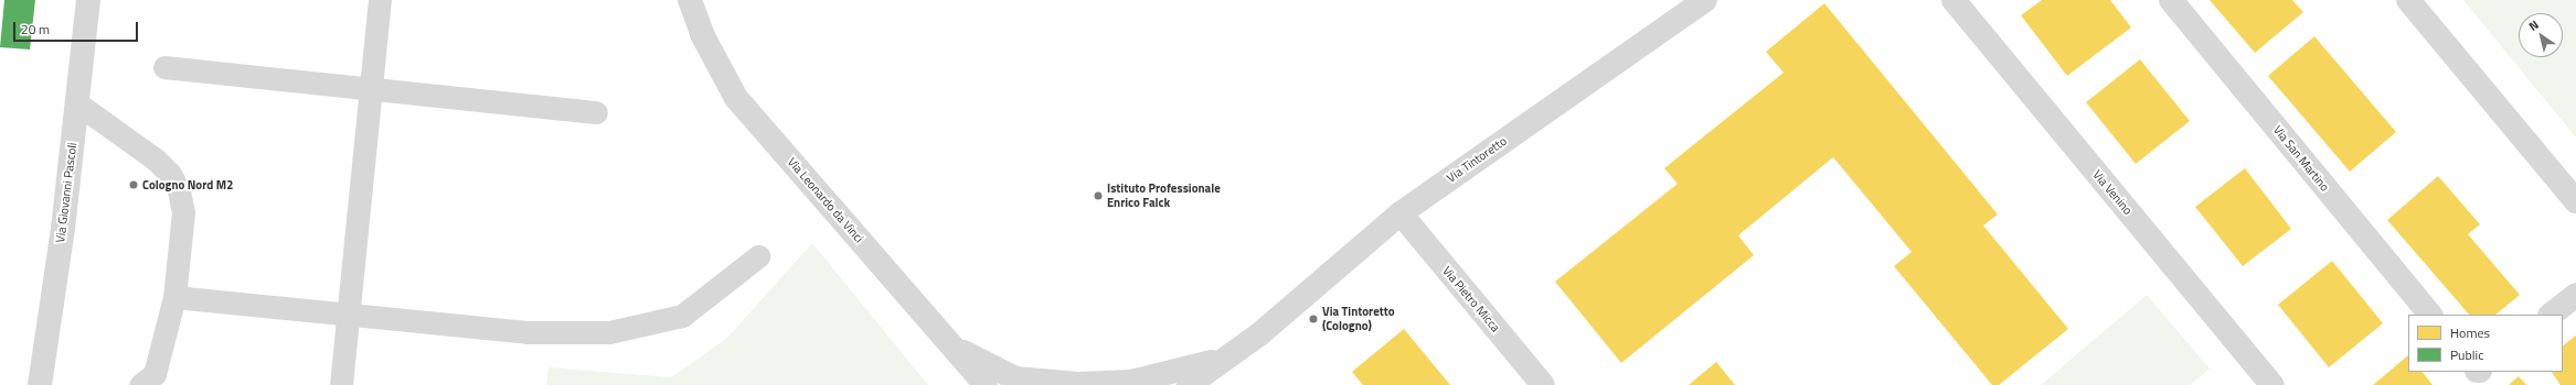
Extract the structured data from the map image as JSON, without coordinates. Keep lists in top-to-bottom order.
{
  "streets": {
    "street": [
      "Via San Martino",
      "Via Tintoretto",
      "Via Giovanni Pascoli",
      "Via Venino",
      "Via Leonardo da Vinci",
      "Via Pietro Micca"
    ]
  },
  "crossings": [
    ["Via Tintoretto", "Via Leonardo da Vinci"],
    ["Via Tintoretto", "Via Pietro Micca"]
  ],
  "places": ["Cologno Nord M2", "Istituto Professionale Enrico Falck", "Via Tintoretto (Cologno)"],
  "legend": ["Homes", "Public"],
  "scale_bar": "20 m",
  "north": "top left"
}
